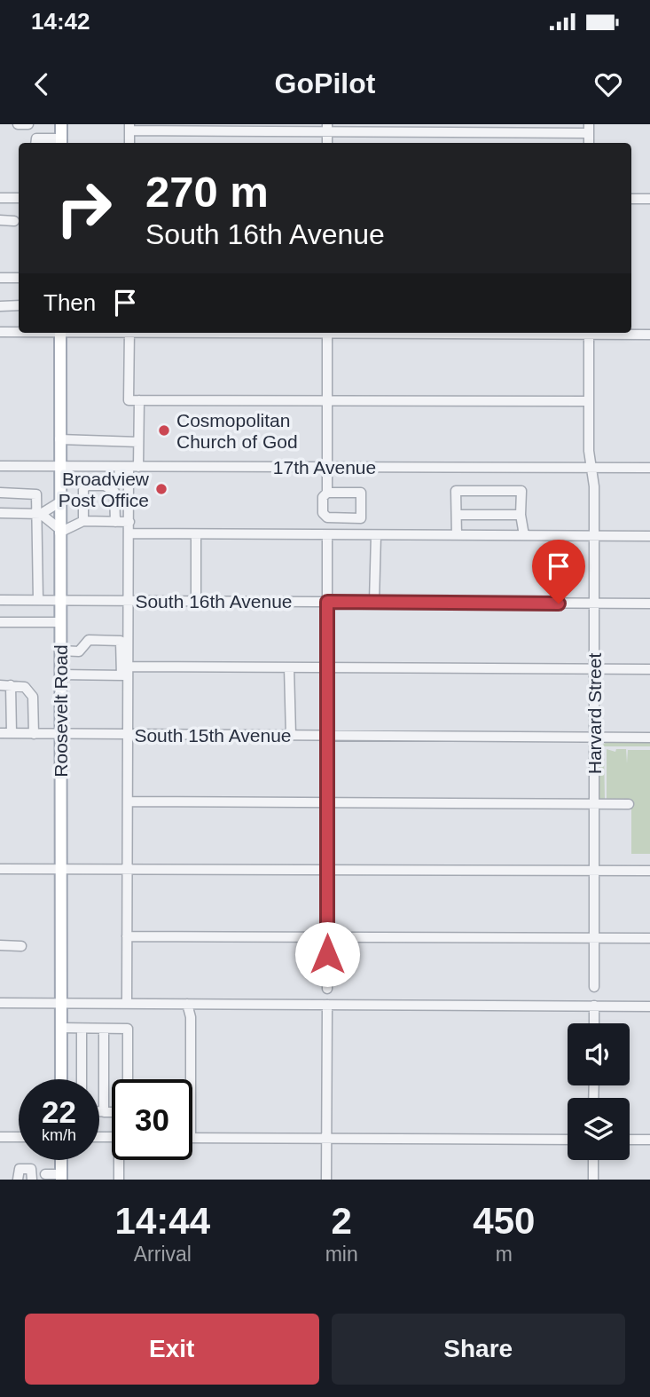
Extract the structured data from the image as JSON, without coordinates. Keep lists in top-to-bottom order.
{
  "streets": {
    "main road": ["Roosevelt Road"],
    "street": [
      "17th Avenue",
      "South 16th Avenue",
      "Harvard Street",
      "South 15th Avenue"
    ]
  },
  "crossings": [
    ["17th Avenue", "Roosevelt Road"],
    ["17th Avenue", "Harvard Street"],
    ["South 16th Avenue", "Roosevelt Road"],
    ["South 16th Avenue", "Harvard Street"],
    ["Roosevelt Road", "South 15th Avenue"],
    ["Harvard Street", "South 15th Avenue"]
  ],
  "places": ["Cosmopolitan Church of God", "Broadview Post Office"],
  "page": {
    "status": "14:42",
    "header": "GoPilot",
    "turn": ["270 m", "South 16th Avenue"],
    "then": "Then",
    "speed": "22 km/h",
    "limit": "30",
    "eta": [
      "14:44",
      "Arrival",
      "2",
      "min",
      "450",
      "m"
    ],
    "buttons": ["Exit", "Share"]
  }
}
